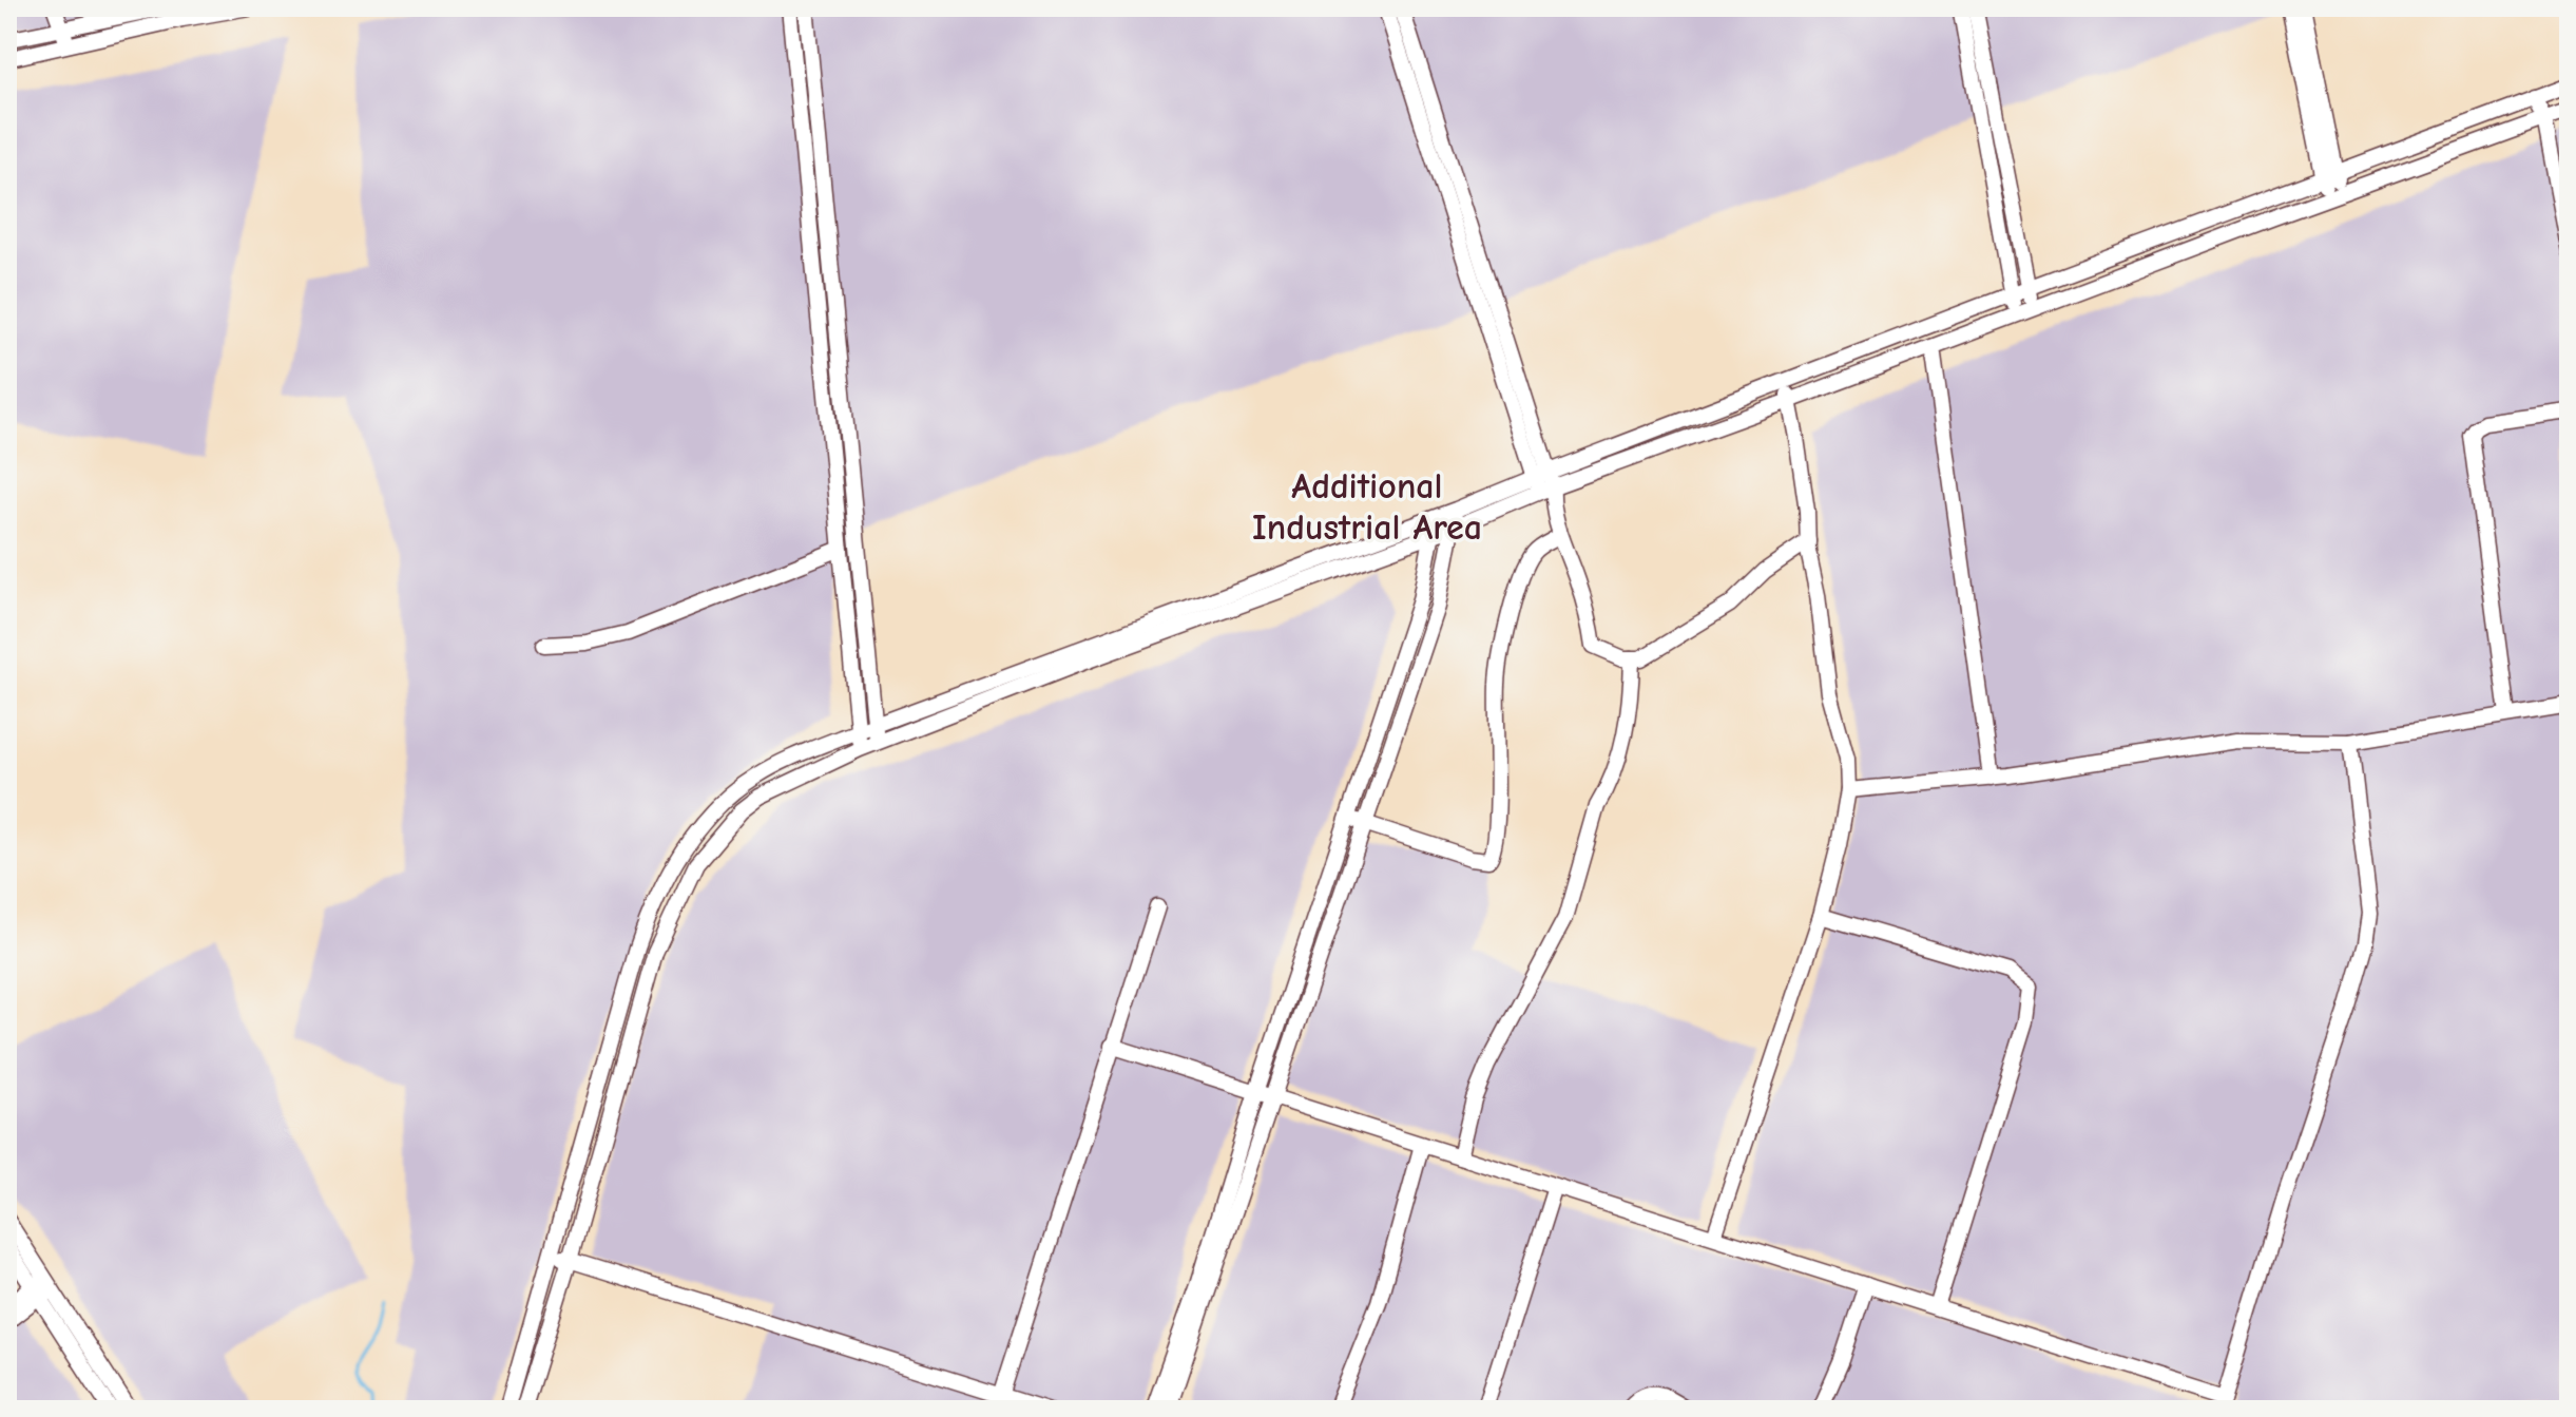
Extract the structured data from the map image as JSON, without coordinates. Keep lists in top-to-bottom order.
{
  "districts": ["Additional Industrial Area"]
}
